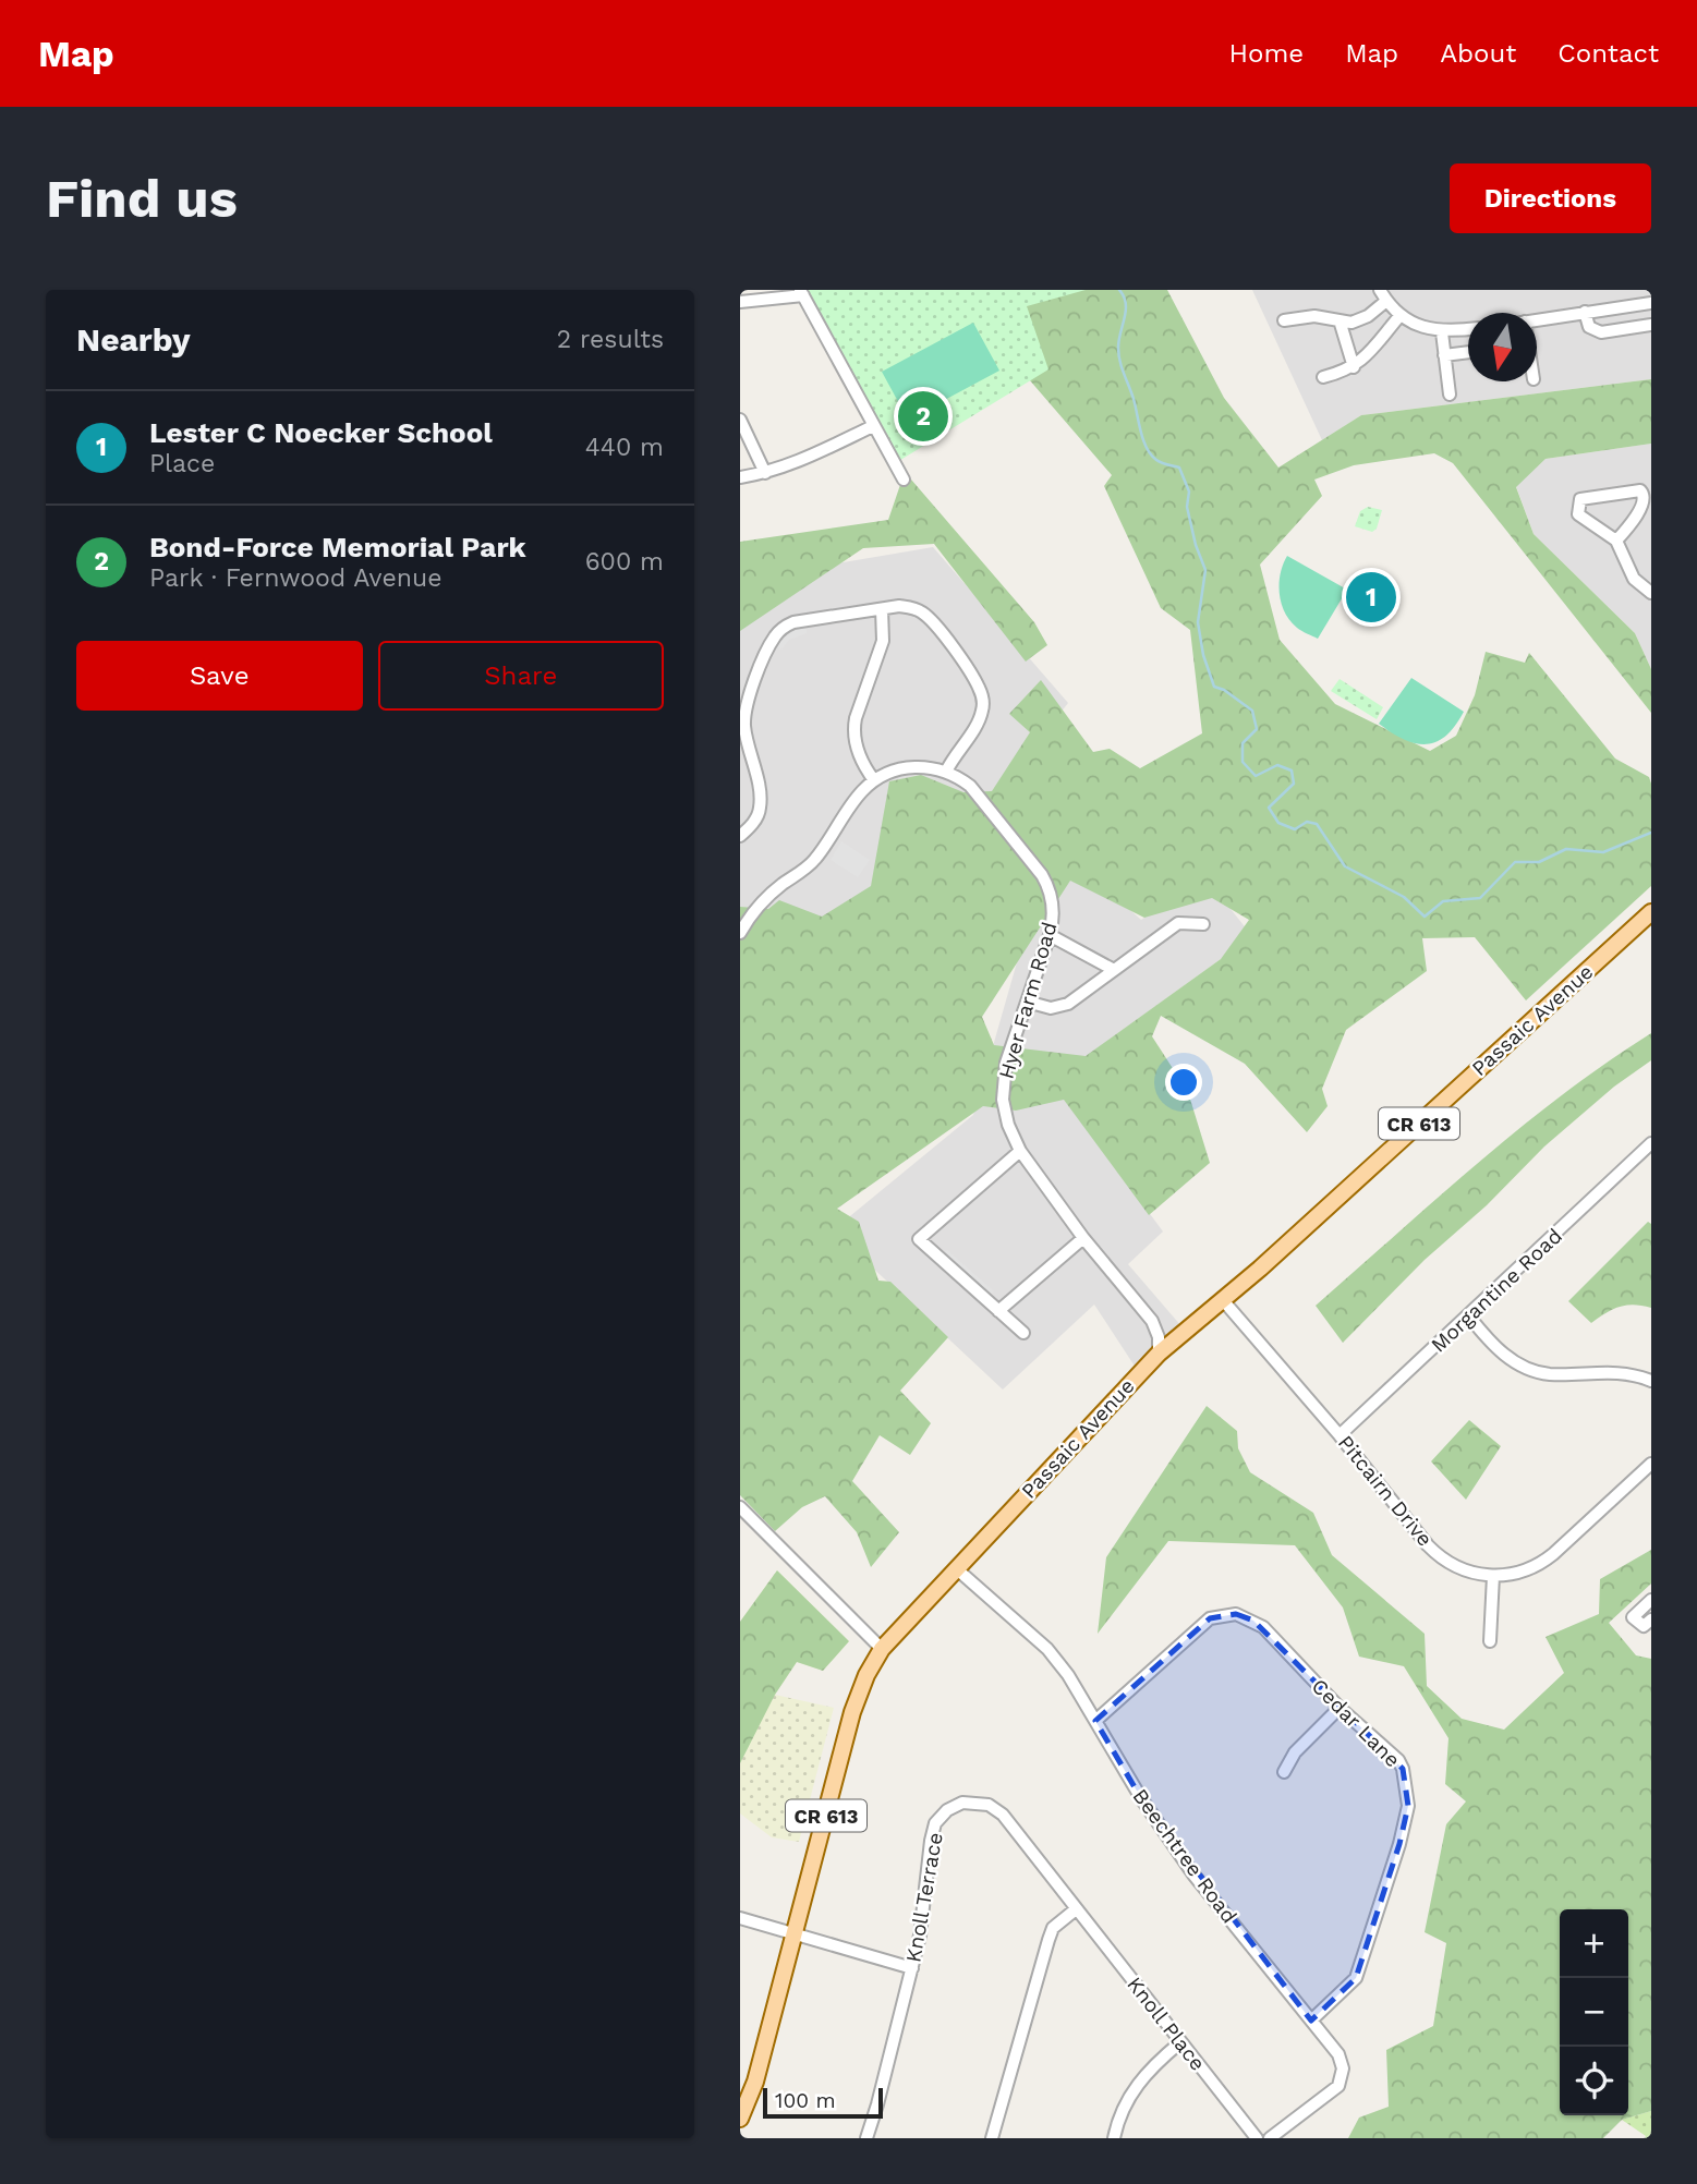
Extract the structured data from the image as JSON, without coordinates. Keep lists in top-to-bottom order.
{
  "streets": {
    "main road": ["Passaic Avenue", "CR 613"],
    "street": [
      "Hyer Farm Road",
      "Morgantine Road",
      "Pitcairn Drive",
      "Cedar Lane",
      "Beechtree Road",
      "Knoll Terrace",
      "Knoll Place"
    ]
  },
  "crossings": [
    ["Hyer Farm Road", "Passaic Avenue"],
    ["Passaic Avenue", "Pitcairn Drive"],
    ["Passaic Avenue", "Beechtree Road"],
    ["Morgantine Road", "Pitcairn Drive"],
    ["Cedar Lane", "Beechtree Road"],
    ["Knoll Terrace", "Knoll Place"]
  ],
  "scale_bar": "100 m",
  "north": "bottom",
  "page": {
    "header": "Map",
    "nav": [
      "Home",
      "Map",
      "About",
      "Contact"
    ],
    "buttons": [
      "Directions",
      ["Save", "Share"]
    ],
    "title": "Find us",
    "heading": ["Nearby", "2 results"],
    "pins": ["2", "1"],
    "list": [
      {
        "mark": "1",
        "name": "Lester C Noecker School",
        "note": "Place",
        "value": "440 m"
      },
      {
        "mark": "2",
        "name": "Bond-Force Memorial Park",
        "note": "Park · Fernwood Avenue",
        "value": "600 m"
      }
    ],
    "map_buttons": ["+", "−"],
    "scale": "100 m"
  }
}
